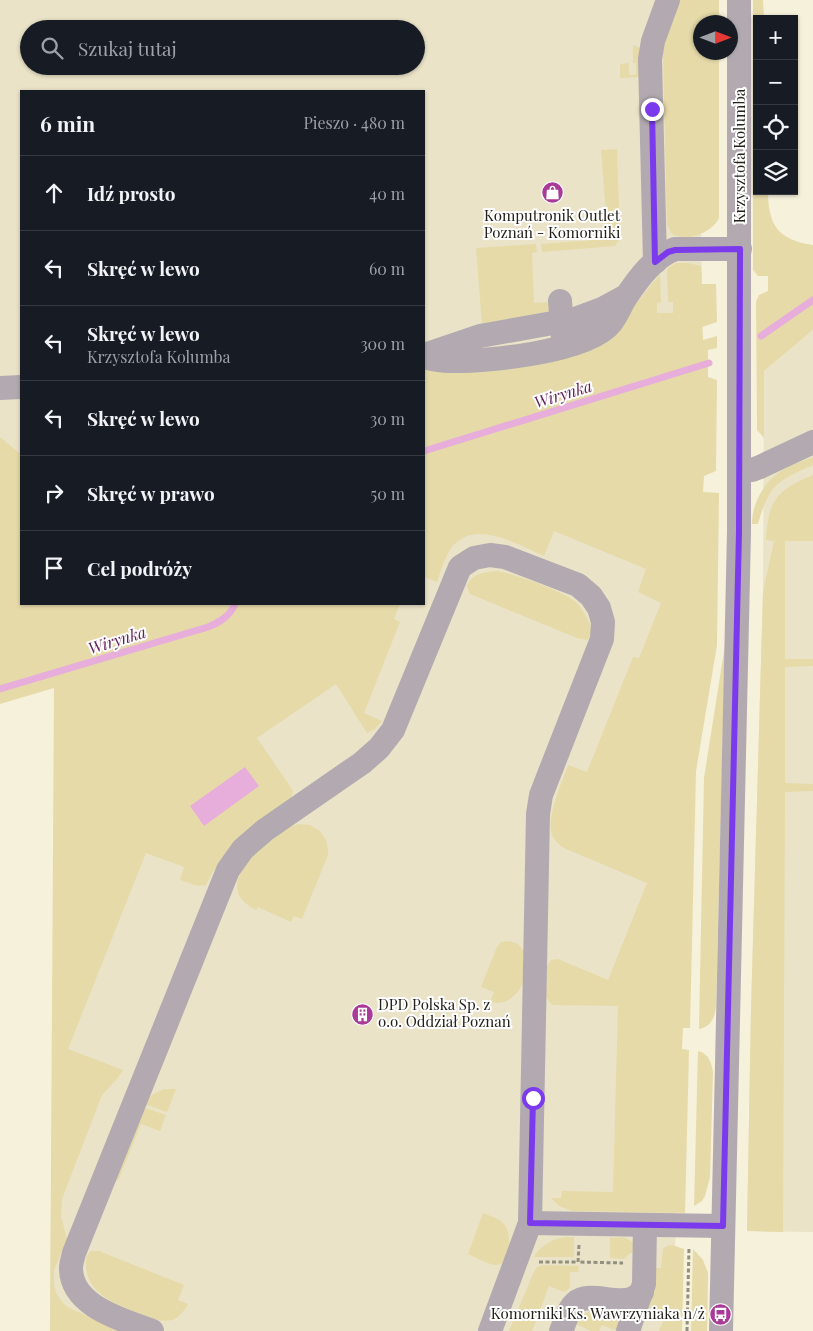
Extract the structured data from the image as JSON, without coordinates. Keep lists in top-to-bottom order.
{
  "streets": {
    "street": ["Krzysztofa Kolumba"]
  },
  "water": ["Wirynka"],
  "places": {
    "shop": ["Komputronik Outlet Poznań - Komorniki"],
    "building": ["DPD Polska Sp. z o.o. Oddział Poznań"],
    "bus stop": ["Komorniki Ks. Wawrzyniaka n/ż"]
  },
  "north": "right",
  "page": {
    "map_buttons": ["+", "−"],
    "search": "Szukaj tutaj",
    "heading": ["6 min", "Pieszo · 480 m"],
    "list": [
      ["Idź prosto", "40 m"],
      ["Skręć w lewo", "60 m"],
      ["Skręć w lewo", "Krzysztofa Kolumba", "300 m"],
      ["Skręć w lewo", "30 m"],
      ["Skręć w prawo", "50 m"],
      "Cel podróży"
    ]
  }
}
